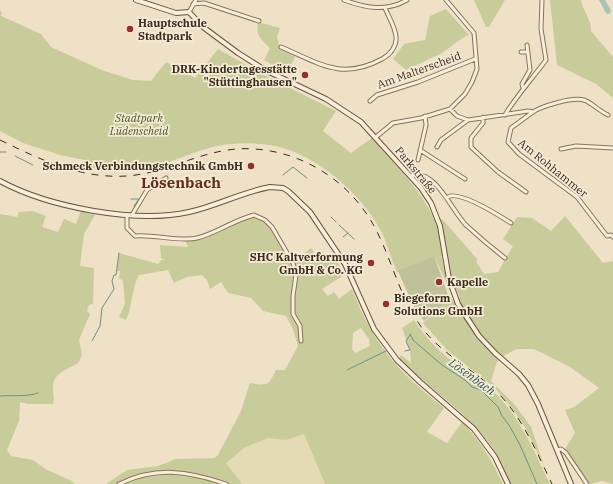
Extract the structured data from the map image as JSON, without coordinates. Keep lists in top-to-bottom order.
{
  "streets": {
    "street": ["Am Malterscheid", "Am Rohhammer", "Parkstraße"]
  },
  "districts": ["Lösenbach"],
  "water": ["Lösenbach"],
  "parks": ["Stadtpark Lüdenscheid"],
  "places": [
    "Hauptschule Stadtpark",
    "DRK-Kindertagesstätte \"Stüttinghausen\"",
    "Schmeck Verbindungstechnik GmbH",
    "SHC Kaltverformung GmbH & Co. KG",
    "Kapelle",
    "Biegeform Solutions GmbH"
  ]
}
